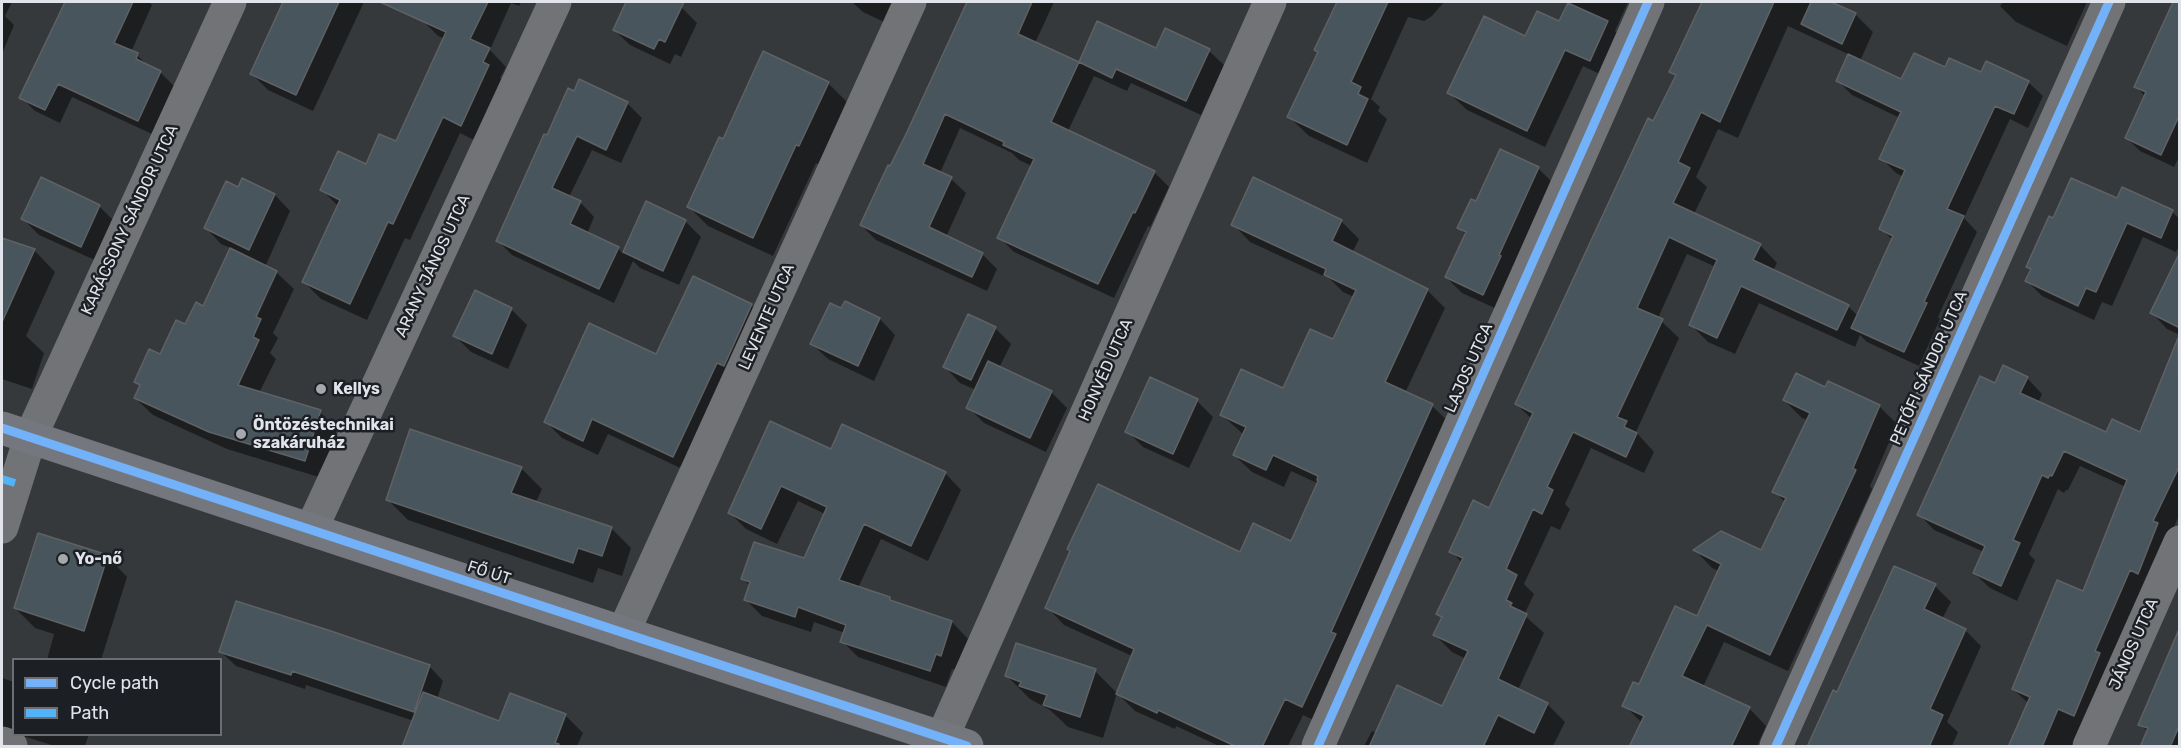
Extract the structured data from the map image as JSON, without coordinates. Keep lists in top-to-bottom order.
{
  "streets": {
    "main road": ["FŐ ÚT"],
    "street": [
      "KARÁCSONY SÁNDOR UTCA",
      "ARANY JÁNOS UTCA",
      "LEVENTE UTCA",
      "LAJOS UTCA",
      "PETŐFI SÁNDOR UTCA",
      "HONVÉD UTCA",
      "JÁNOS UTCA"
    ]
  },
  "crossings": [
    ["KARÁCSONY SÁNDOR UTCA", "FŐ ÚT"],
    ["ARANY JÁNOS UTCA", "FŐ ÚT"],
    ["LEVENTE UTCA", "FŐ ÚT"],
    ["HONVÉD UTCA", "FŐ ÚT"]
  ],
  "places": ["Kellys", "Öntözéstechnikai szakáruház", "Yo-nő"],
  "legend": ["Cycle path", "Path"]
}
